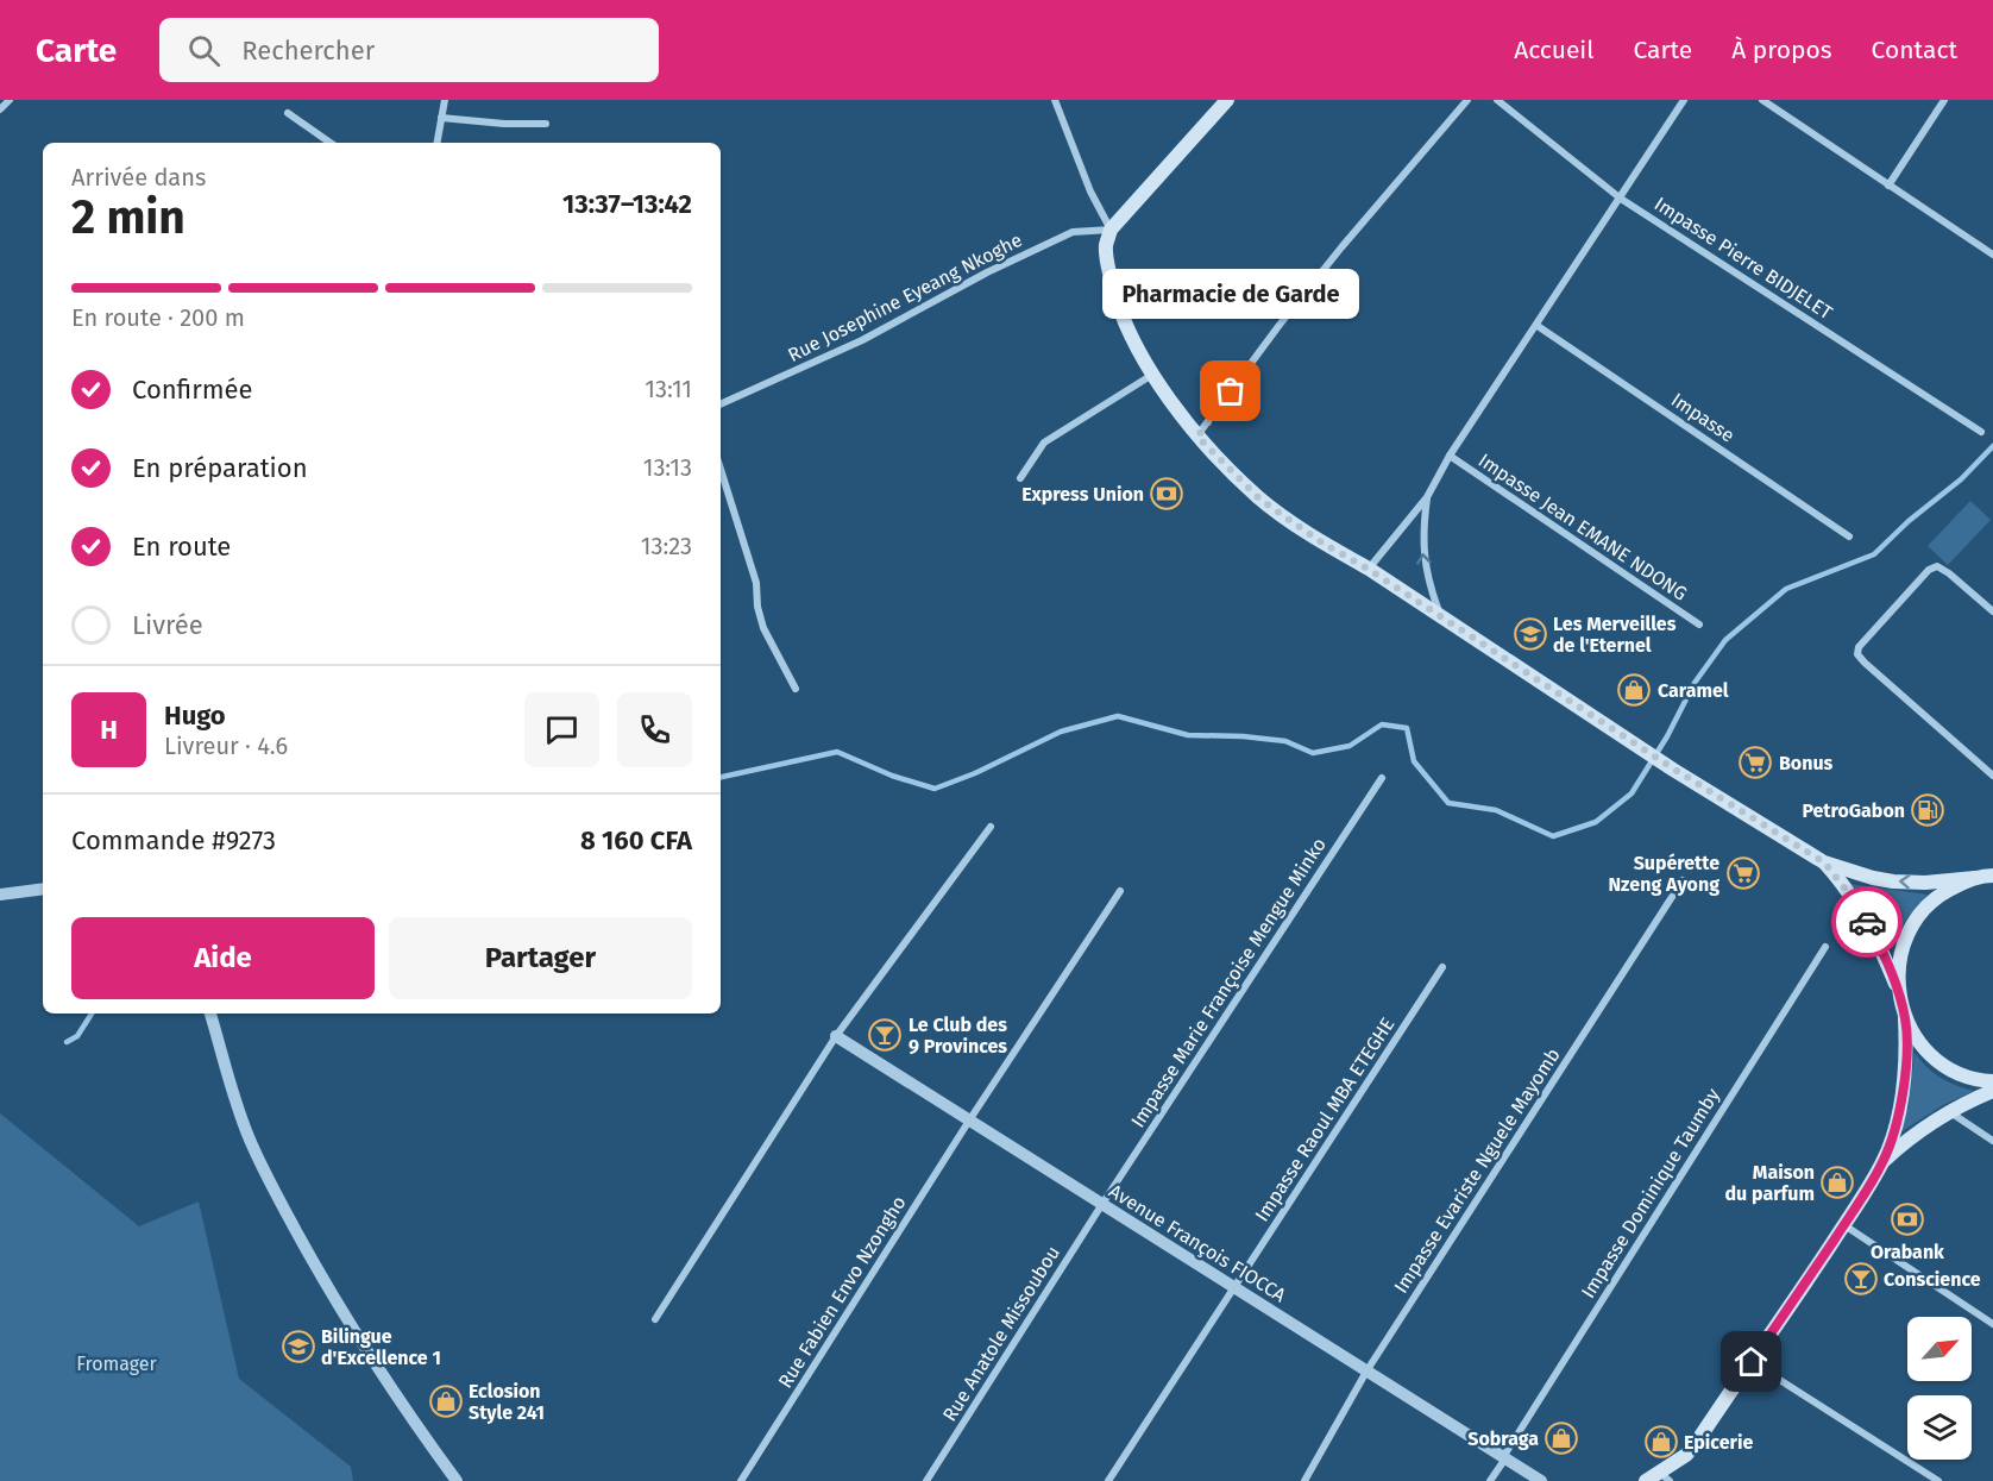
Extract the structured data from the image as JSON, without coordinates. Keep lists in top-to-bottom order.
{
  "streets": {
    "street": [
      "Impasse Pierre BIDJELET",
      "Rue Josephine Eyeang Nkoghe",
      "Impasse",
      "Impasse Jean EMANE NDONG",
      "Impasse Marie Françoise Mengue Minko",
      "Impasse Raoul MBA ETEGHE",
      "Impasse Evariste Nguele Mayomb",
      "Impasse Dominique Taumby",
      "Avenue François FIOCCA",
      "Rue Fabien Envo Nzongho",
      "Rue Anatole Missoubou"
    ]
  },
  "crossings": [
    ["Impasse Marie Françoise Mengue Minko", "Avenue François FIOCCA"],
    ["Impasse Marie Françoise Mengue Minko", "Rue Anatole Missoubou"],
    ["Impasse Raoul MBA ETEGHE", "Avenue François FIOCCA"],
    ["Impasse Evariste Nguele Mayomb", "Avenue François FIOCCA"],
    ["Impasse Dominique Taumby", "Avenue François FIOCCA"],
    ["Avenue François FIOCCA", "Rue Fabien Envo Nzongho"],
    ["Avenue François FIOCCA", "Rue Anatole Missoubou"]
  ],
  "parks": ["Fromager"],
  "places": {
    "other": ["Pharmacie de Garde"],
    "bank": ["Express Union", "Orabank"],
    "school or university": ["Les Merveilles de l'Eternel", "Bilingue d'Excellence 1"],
    "shop": [
      "Caramel",
      "Maison du parfum",
      "Eclosion Style 241",
      "Sobraga",
      "Epicerie"
    ],
    "supermarket": ["Bonus", "Supérette Nzeng Ayong"],
    "fuel station": ["PetroGabon"],
    "bar": ["Le Club des 9 Provinces", "Conscience"]
  },
  "north": "top right",
  "page": {
    "header": "Carte",
    "search": "Rechercher",
    "nav": [
      "Accueil",
      "Carte",
      "À propos",
      "Contact"
    ],
    "heading": ["2 min", "Arrivée dans", "13:37–13:42"],
    "panel": [
      "Hugo",
      "Livreur · 4.6",
      "Commande #9273",
      "8 160 CFA"
    ],
    "bar": "En route · 200 m",
    "bubble": "Pharmacie de Garde",
    "list": [
      ["Confirmée", "13:11"],
      ["En préparation", "13:13"],
      ["En route", "13:23"],
      "Livrée"
    ],
    "round": "H",
    "buttons": ["Aide", "Partager"]
  }
}
